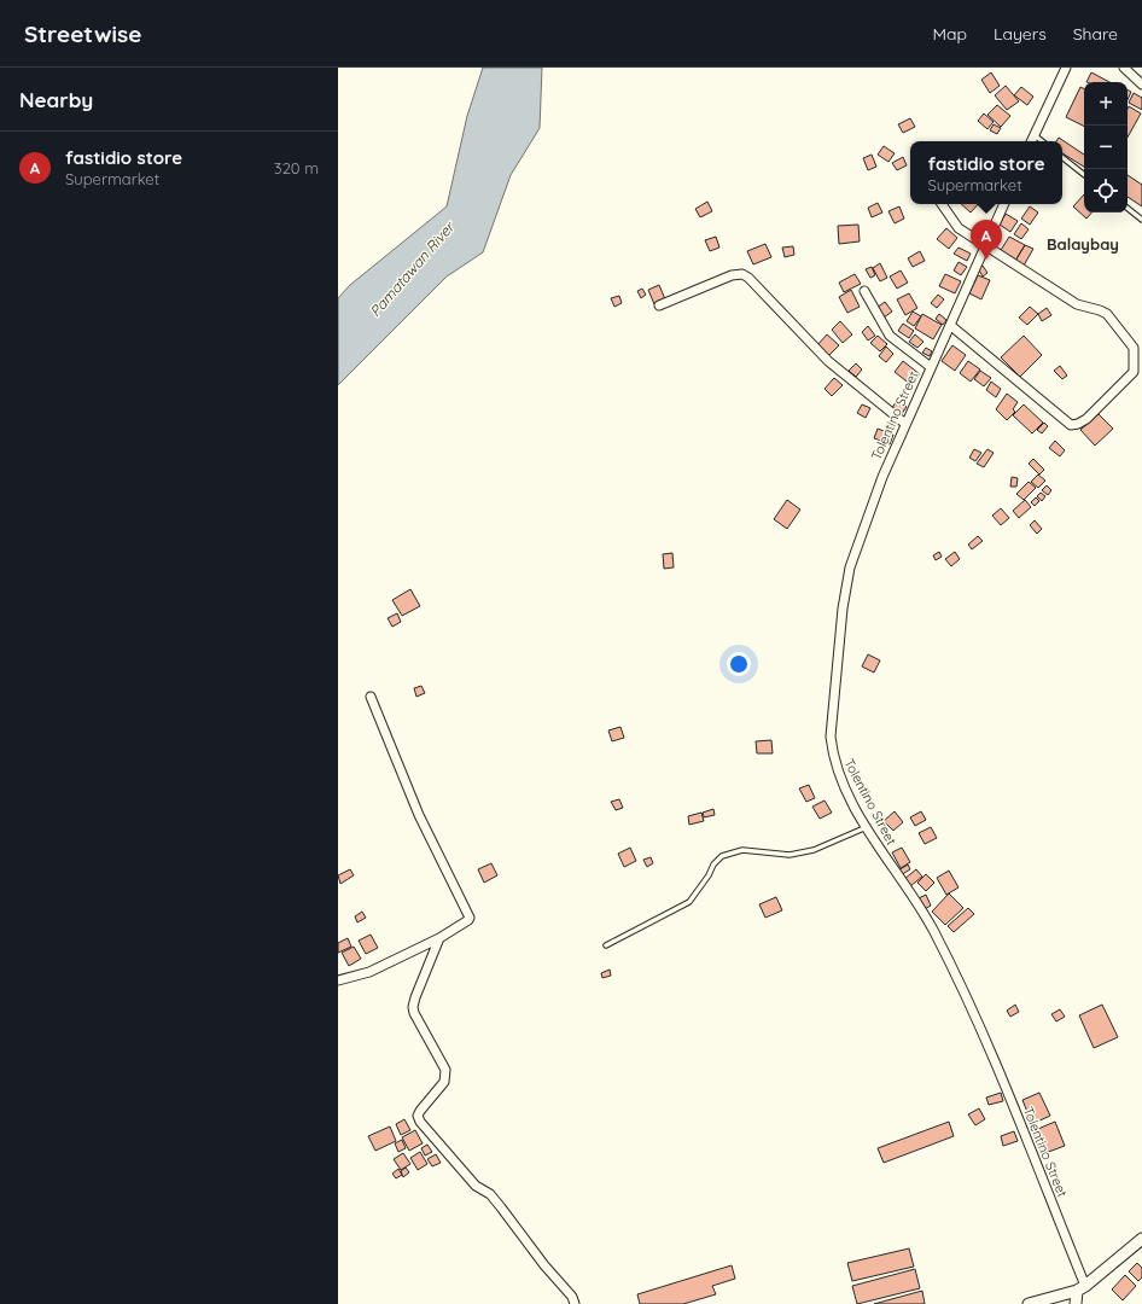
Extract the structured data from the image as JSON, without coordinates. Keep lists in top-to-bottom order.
{
  "streets": {
    "street": ["Tolentino Street"]
  },
  "districts": ["Balaybay"],
  "water": ["Pamatawan River"],
  "page": {
    "header": "Streetwise",
    "nav": ["Map", "Layers", "Share"],
    "heading": "Nearby",
    "map_buttons": ["+", "−"],
    "list": [
      {
        "mark": "A",
        "name": "fastidio store",
        "note": "Supermarket",
        "value": "320 m"
      }
    ],
    "popup": ["fastidio store", "Supermarket"],
    "pins": "A"
  }
}
